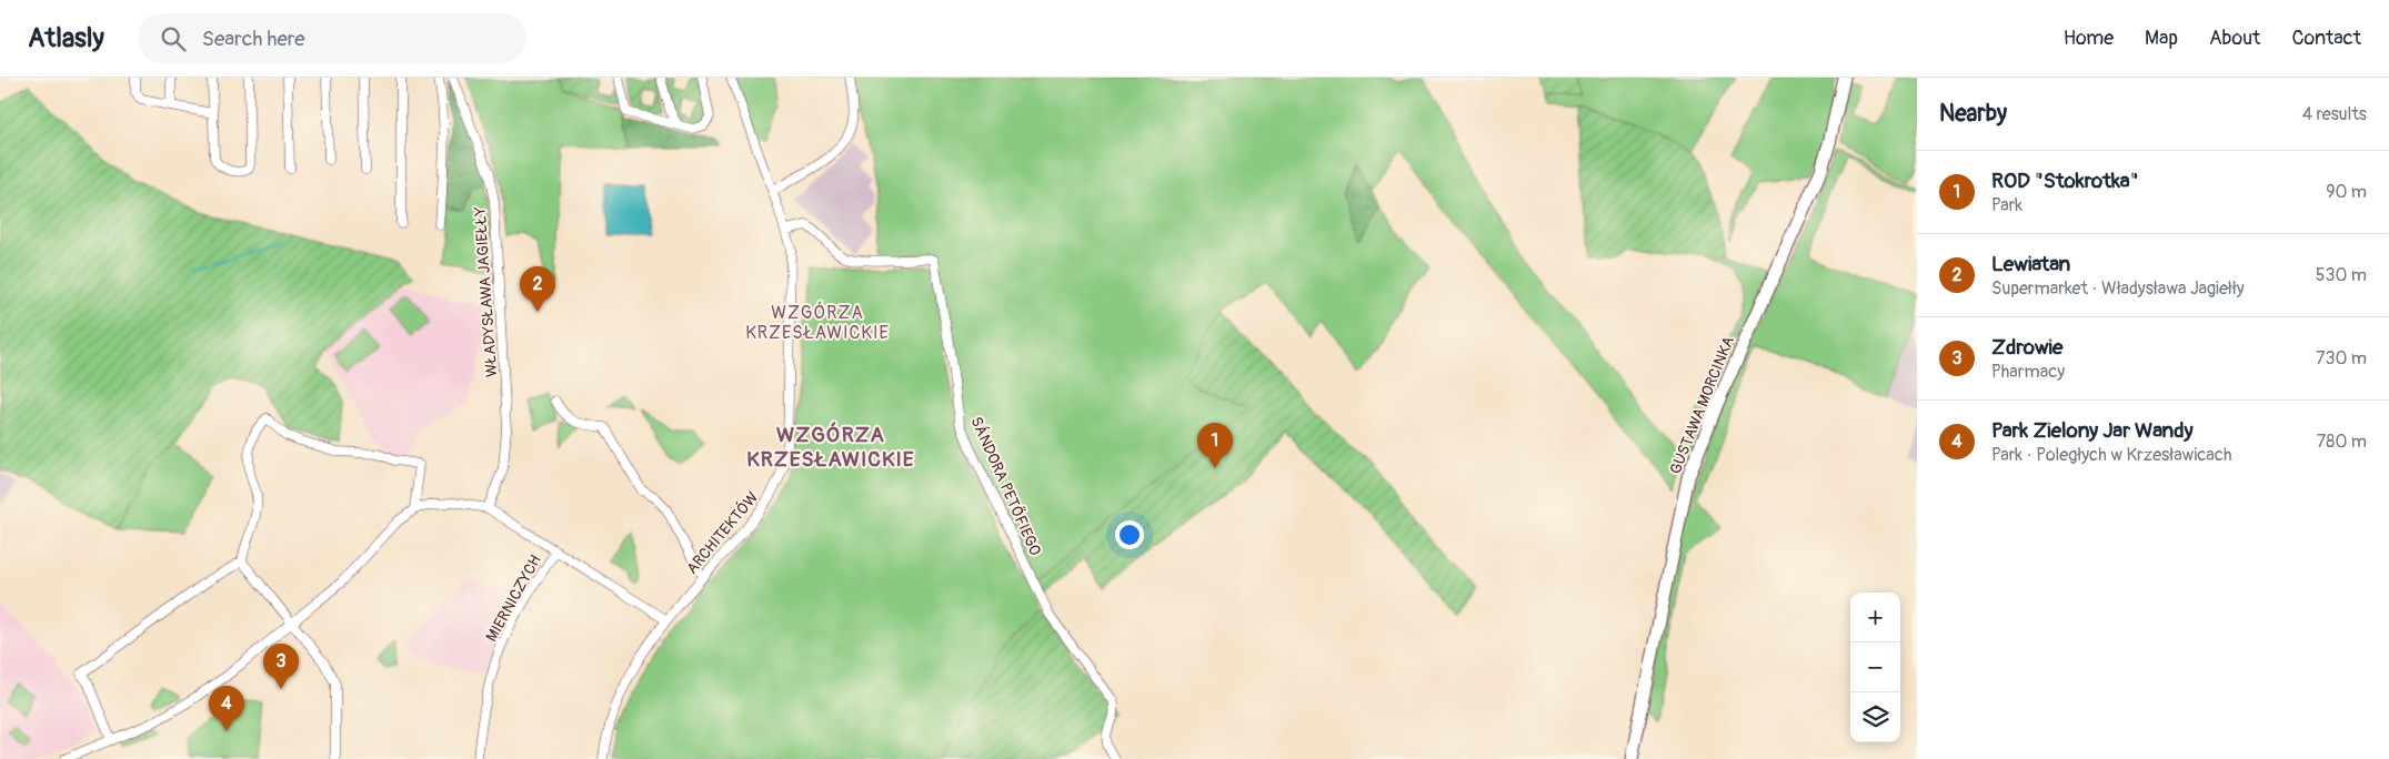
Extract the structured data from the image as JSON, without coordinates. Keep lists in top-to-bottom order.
{
  "streets": {
    "street": [
      "WŁADYSŁAWA JAGIEŁŁY",
      "GUSTAWA MORCINKA",
      "SÁNDORA PETŐFIEGO",
      "ARCHITEKTÓW",
      "MIERNICZYCH"
    ]
  },
  "crossings": [
    ["SÁNDORA PETŐFIEGO", "ARCHITEKTÓW"]
  ],
  "districts": ["WZGÓRZA KRZESŁAWICKIE", "WZGÓRZA KRZESŁAWICKIE"],
  "page": {
    "header": "Atlasly",
    "search": "Search here",
    "nav": [
      "Home",
      "Map",
      "About",
      "Contact"
    ],
    "heading": ["Nearby", "4 results"],
    "list": [
      {
        "mark": "1",
        "name": "ROD \"Stokrotka\"",
        "note": "Park",
        "value": "90 m"
      },
      {
        "mark": "2",
        "name": "Lewiatan",
        "note": "Supermarket · Władysława Jagiełły",
        "value": "530 m"
      },
      {
        "mark": "3",
        "name": "Zdrowie",
        "note": "Pharmacy",
        "value": "730 m"
      },
      {
        "mark": "4",
        "name": "Park Zielony Jar Wandy",
        "note": "Park · Poległych w Krzesławicach",
        "value": "780 m"
      }
    ],
    "pins": [
      "2",
      "1",
      "3",
      "4"
    ],
    "map_buttons": ["+", "−"]
  }
}
